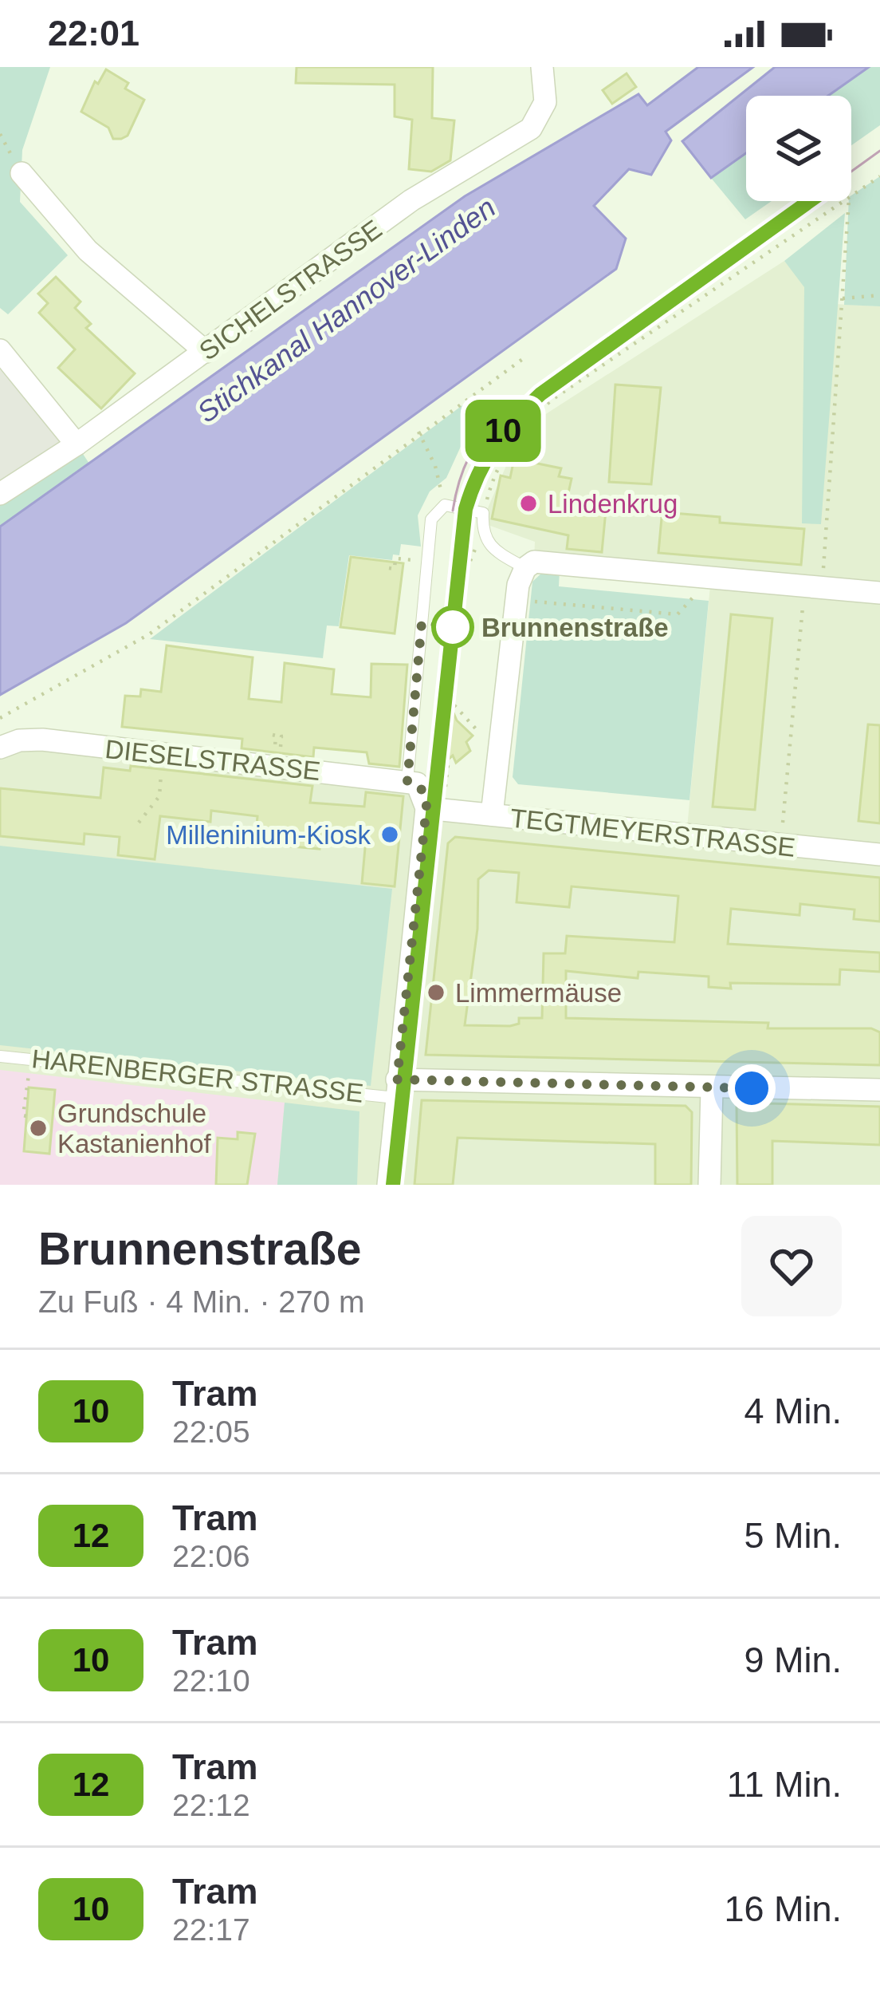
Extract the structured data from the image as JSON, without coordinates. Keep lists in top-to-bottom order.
{
  "streets": {
    "street": [
      "SICHELSTRASSE",
      "DIESELSTRASSE",
      "TEGTMEYERSTRASSE",
      "HARENBERGER STRASSE"
    ]
  },
  "crossings": [
    ["DIESELSTRASSE", "TEGTMEYERSTRASSE"],
    ["DIESELSTRASSE", "HARENBERGER STRASSE"],
    ["TEGTMEYERSTRASSE", "HARENBERGER STRASSE"]
  ],
  "water": ["Stichkanal Hannover-Linden"],
  "places": [
    "Lindenkrug",
    "Brunnenstraße",
    "Milleninium-Kiosk",
    "Limmermäuse",
    "Grundschule Kastanienhof"
  ],
  "lines": ["tram line 10"],
  "page": {
    "status": "22:01",
    "on_map": "10",
    "heading": ["Brunnenstraße", "Zu Fuß · 4 Min. · 270 m"],
    "list": [
      {
        "mark": "10",
        "name": "Tram",
        "note": "22:05",
        "value": "4 Min."
      },
      {
        "mark": "12",
        "name": "Tram",
        "note": "22:06",
        "value": "5 Min."
      },
      {
        "mark": "10",
        "name": "Tram",
        "note": "22:10",
        "value": "9 Min."
      },
      {
        "mark": "12",
        "name": "Tram",
        "note": "22:12",
        "value": "11 Min."
      },
      {
        "mark": "10",
        "name": "Tram",
        "note": "22:17",
        "value": "16 Min."
      }
    ]
  }
}
